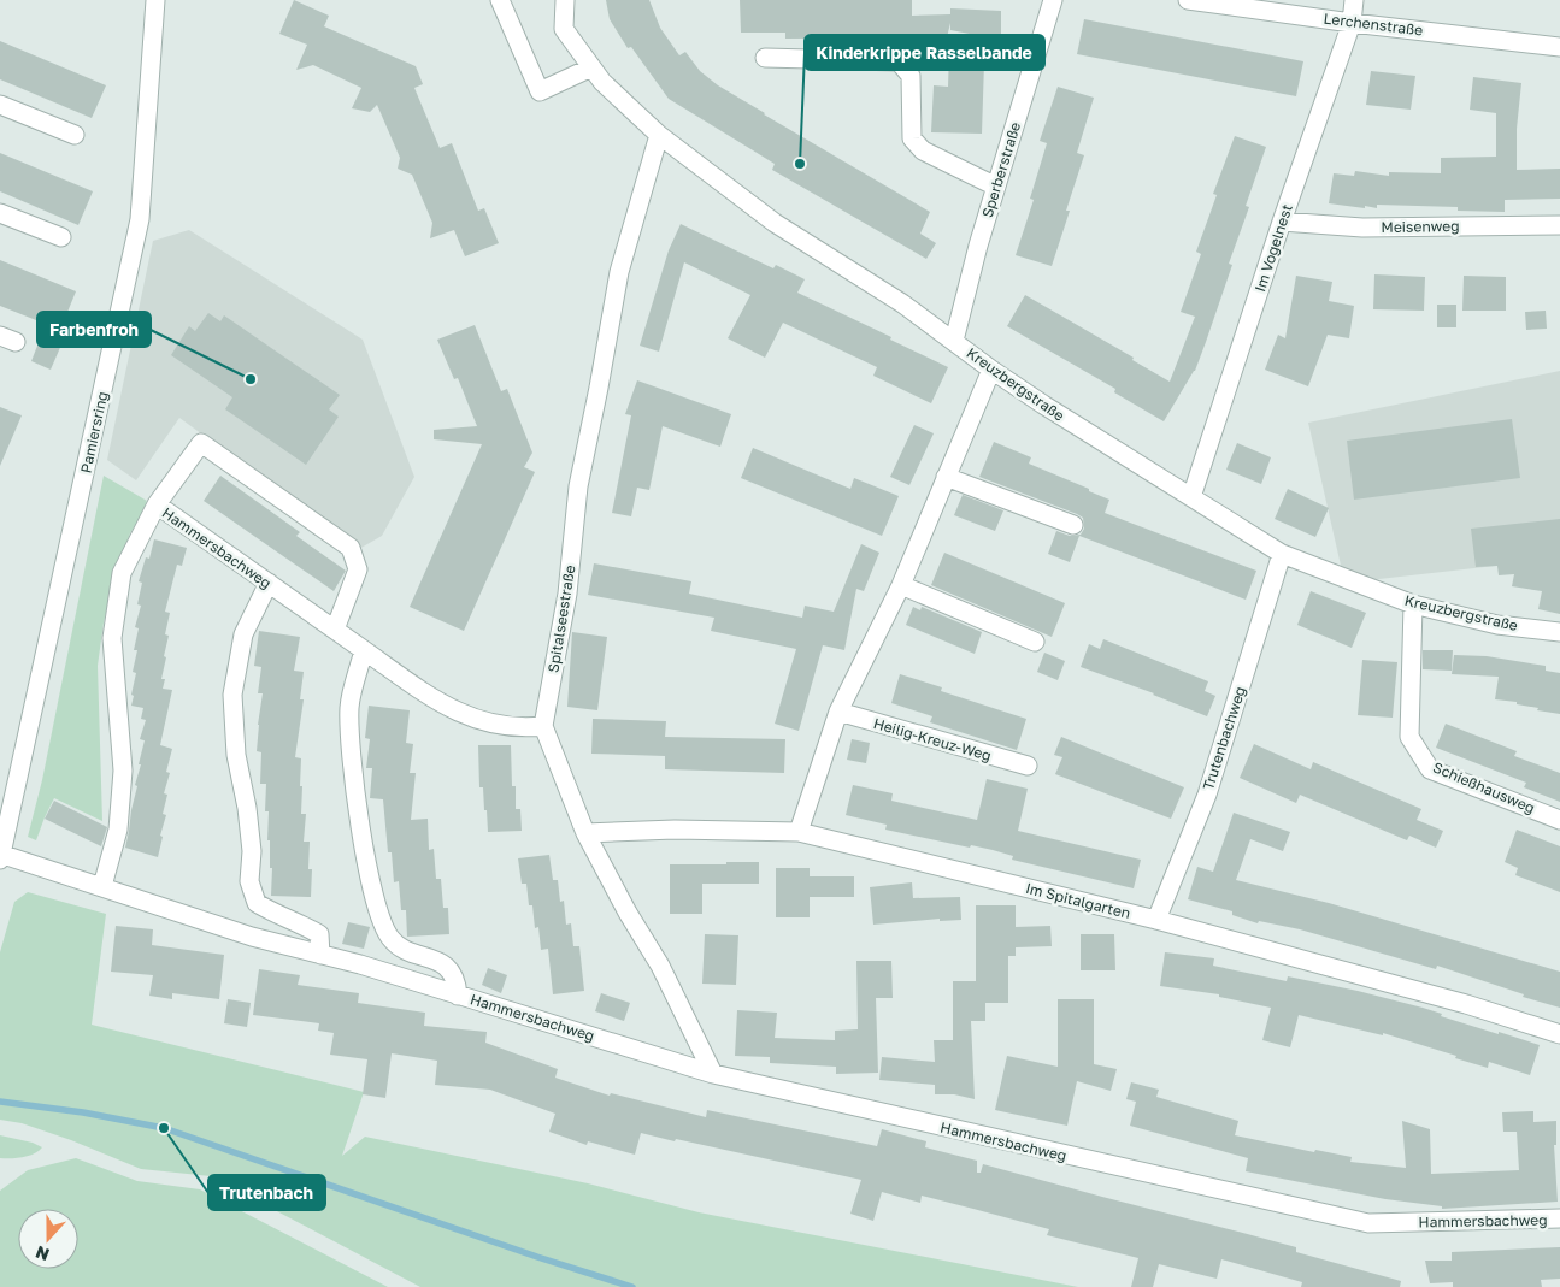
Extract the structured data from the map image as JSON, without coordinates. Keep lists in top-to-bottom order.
{
  "streets": {
    "street": [
      "Lerchenstraße",
      "Sperberstraße",
      "Meisenweg",
      "Im Vogelnest",
      "Kreuzbergstraße",
      "Pamiersring",
      "Hammersbachweg",
      "Spitalseestraße",
      "Trutenbachweg",
      "Heilig-Kreuz-Weg",
      "Schießhausweg",
      "Im Spitalgarten"
    ]
  },
  "crossings": [
    ["Lerchenstraße", "Im Vogelnest"],
    ["Sperberstraße", "Kreuzbergstraße"],
    ["Meisenweg", "Im Vogelnest"],
    ["Im Vogelnest", "Kreuzbergstraße"],
    ["Kreuzbergstraße", "Spitalseestraße"],
    ["Kreuzbergstraße", "Trutenbachweg"],
    ["Kreuzbergstraße", "Schießhausweg"],
    ["Pamiersring", "Hammersbachweg"],
    ["Hammersbachweg", "Spitalseestraße"],
    ["Trutenbachweg", "Im Spitalgarten"]
  ],
  "places": ["Kinderkrippe Rasselbande", "Farbenfroh", "Trutenbach"],
  "north": "bottom"
}
